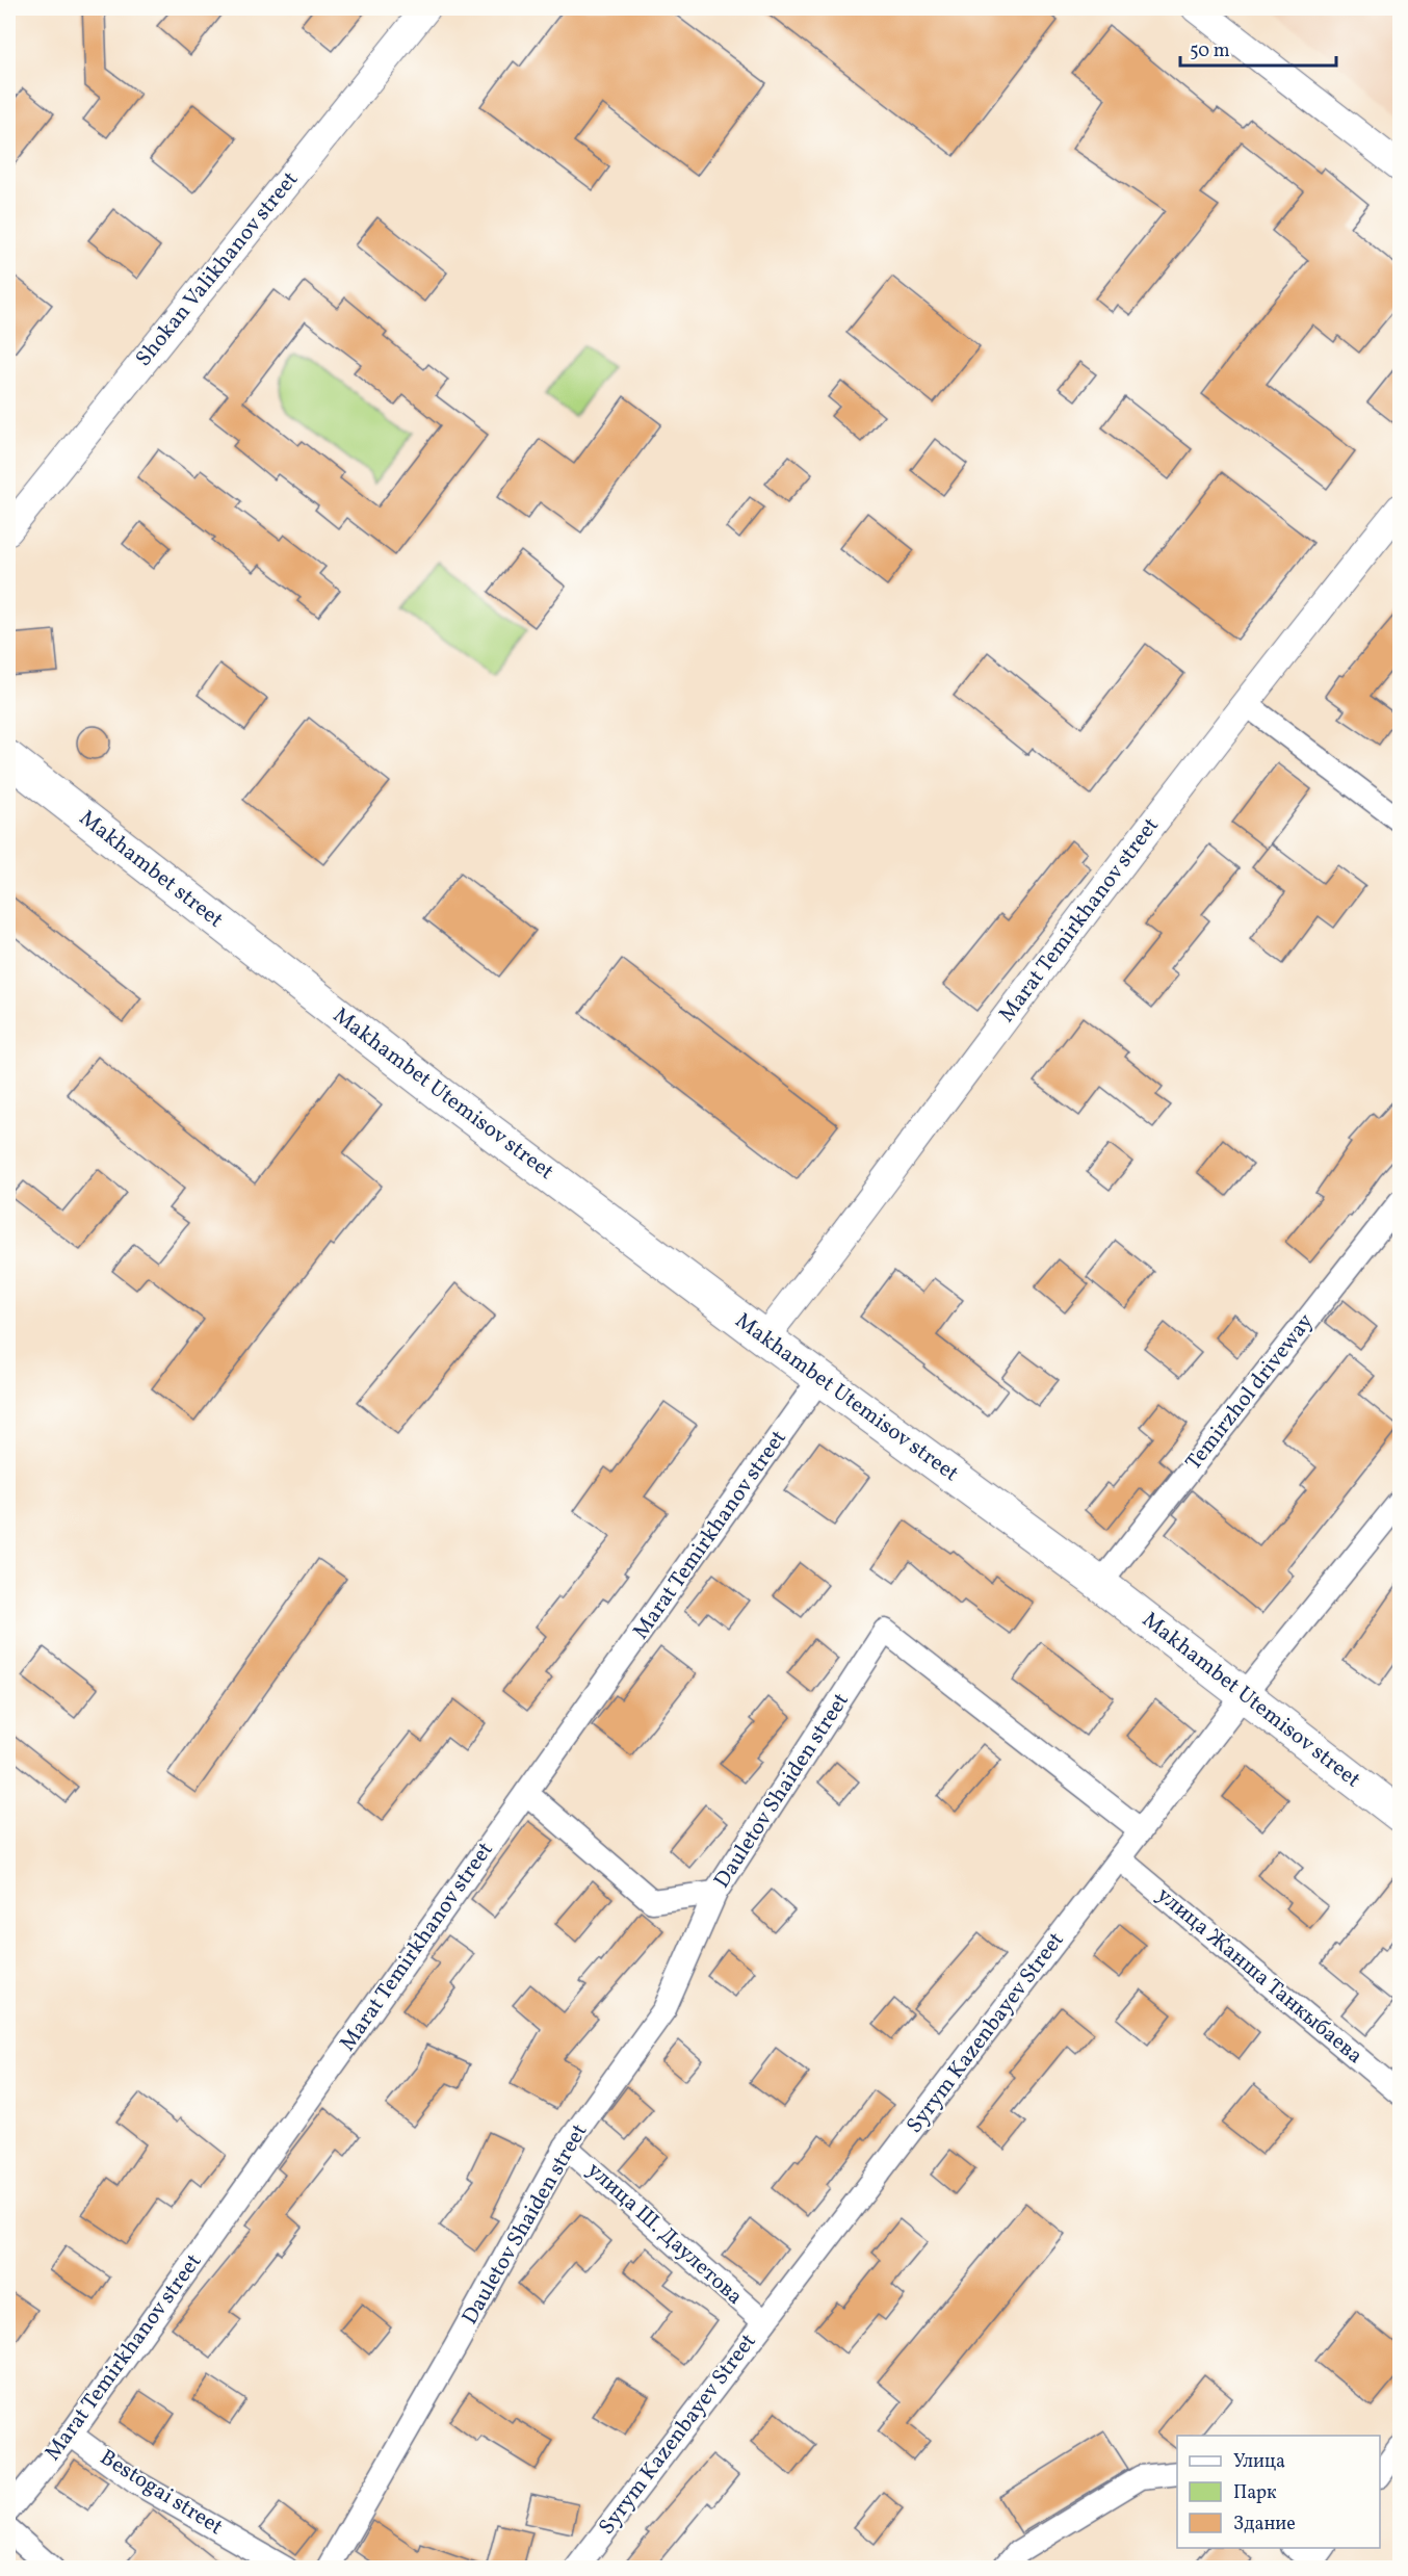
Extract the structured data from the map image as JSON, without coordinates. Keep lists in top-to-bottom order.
{
  "streets": {
    "main road": ["Makhambet Utemisov street"],
    "street": [
      "Shokan Valikhanov street",
      "Marat Temirkhanov street",
      "Temirzhol driveway",
      "Dauletov Shaiden street",
      "улица Жанша Танкыбаева",
      "Syrym Kazenbayev Street",
      "улица Ш. Даулетова",
      "Bestogai street"
    ]
  },
  "crossings": [
    ["Marat Temirkhanov street", "Makhambet Utemisov street"],
    ["Marat Temirkhanov street", "Bestogai street"],
    ["Makhambet Utemisov street", "Temirzhol driveway"],
    ["Makhambet Utemisov street", "Syrym Kazenbayev Street"],
    ["Dauletov Shaiden street", "Syrym Kazenbayev Street"],
    ["Dauletov Shaiden street", "улица Ш. Даулетова"],
    ["улица Жанша Танкыбаева", "Syrym Kazenbayev Street"],
    ["Syrym Kazenbayev Street", "улица Ш. Даулетова"]
  ],
  "legend": ["Улица", "Парк", "Здание"],
  "scale_bar": "50 m"
}
